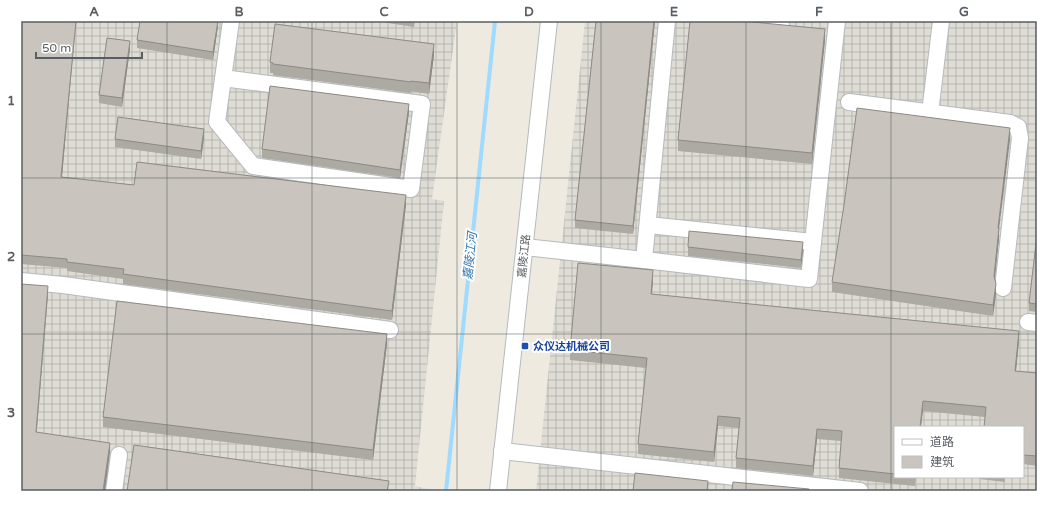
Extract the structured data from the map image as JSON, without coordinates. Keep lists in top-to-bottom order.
{
  "streets": {
    "street": ["嘉陵江路"]
  },
  "water": ["嘉陵江河"],
  "places": {
    "transit": ["众仪达机械公司"]
  },
  "legend": ["道路", "建筑"],
  "scale_bar": "50 m",
  "grid": {
    "columns": [
      "A",
      "B",
      "C",
      "D",
      "E",
      "F",
      "G"
    ],
    "rows": ["1", "2", "3"]
  }
}
